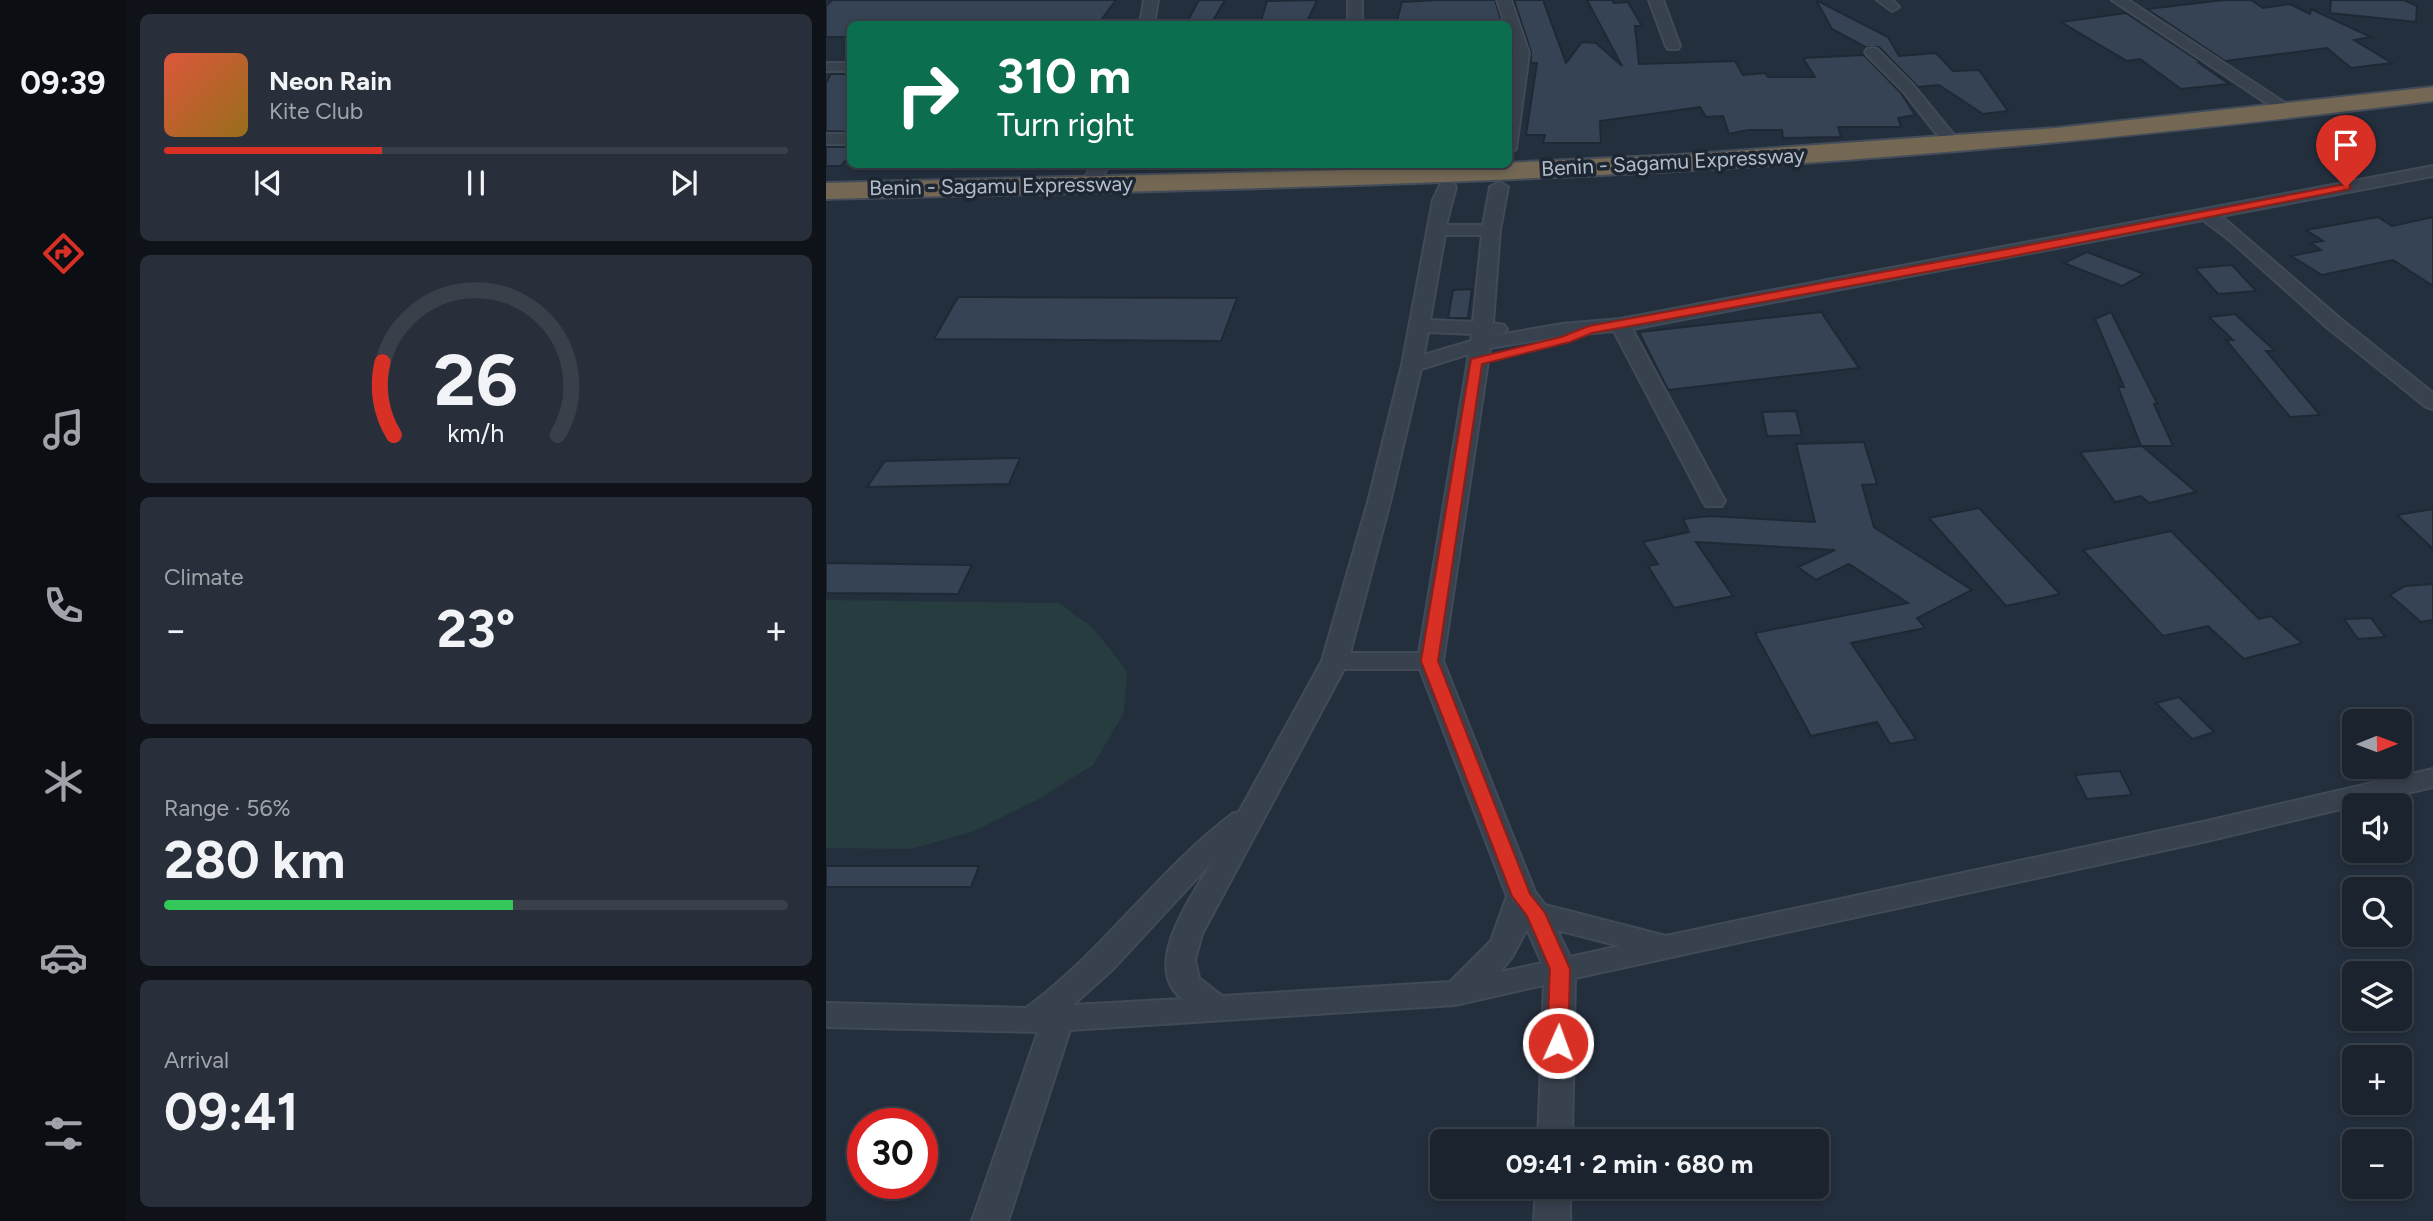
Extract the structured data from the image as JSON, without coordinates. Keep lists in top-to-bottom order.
{
  "streets": {
    "highway": ["Benin - Sagamu Expressway"]
  },
  "north": "right",
  "page": {
    "tabs": "09:39",
    "turn": ["310 m", "Turn right"],
    "song": ["Neon Rain", "Kite Club"],
    "tile": [
      "Climate",
      ["Range · 56%", "280 km"],
      ["Arrival", "09:41"]
    ],
    "heat": ["−", "23°", "+"],
    "map_buttons": ["+", "−"],
    "limit": "30",
    "trip": "09:41 · 2 min · 680 m",
    "gauge": ["26", "km/h"]
  }
}
